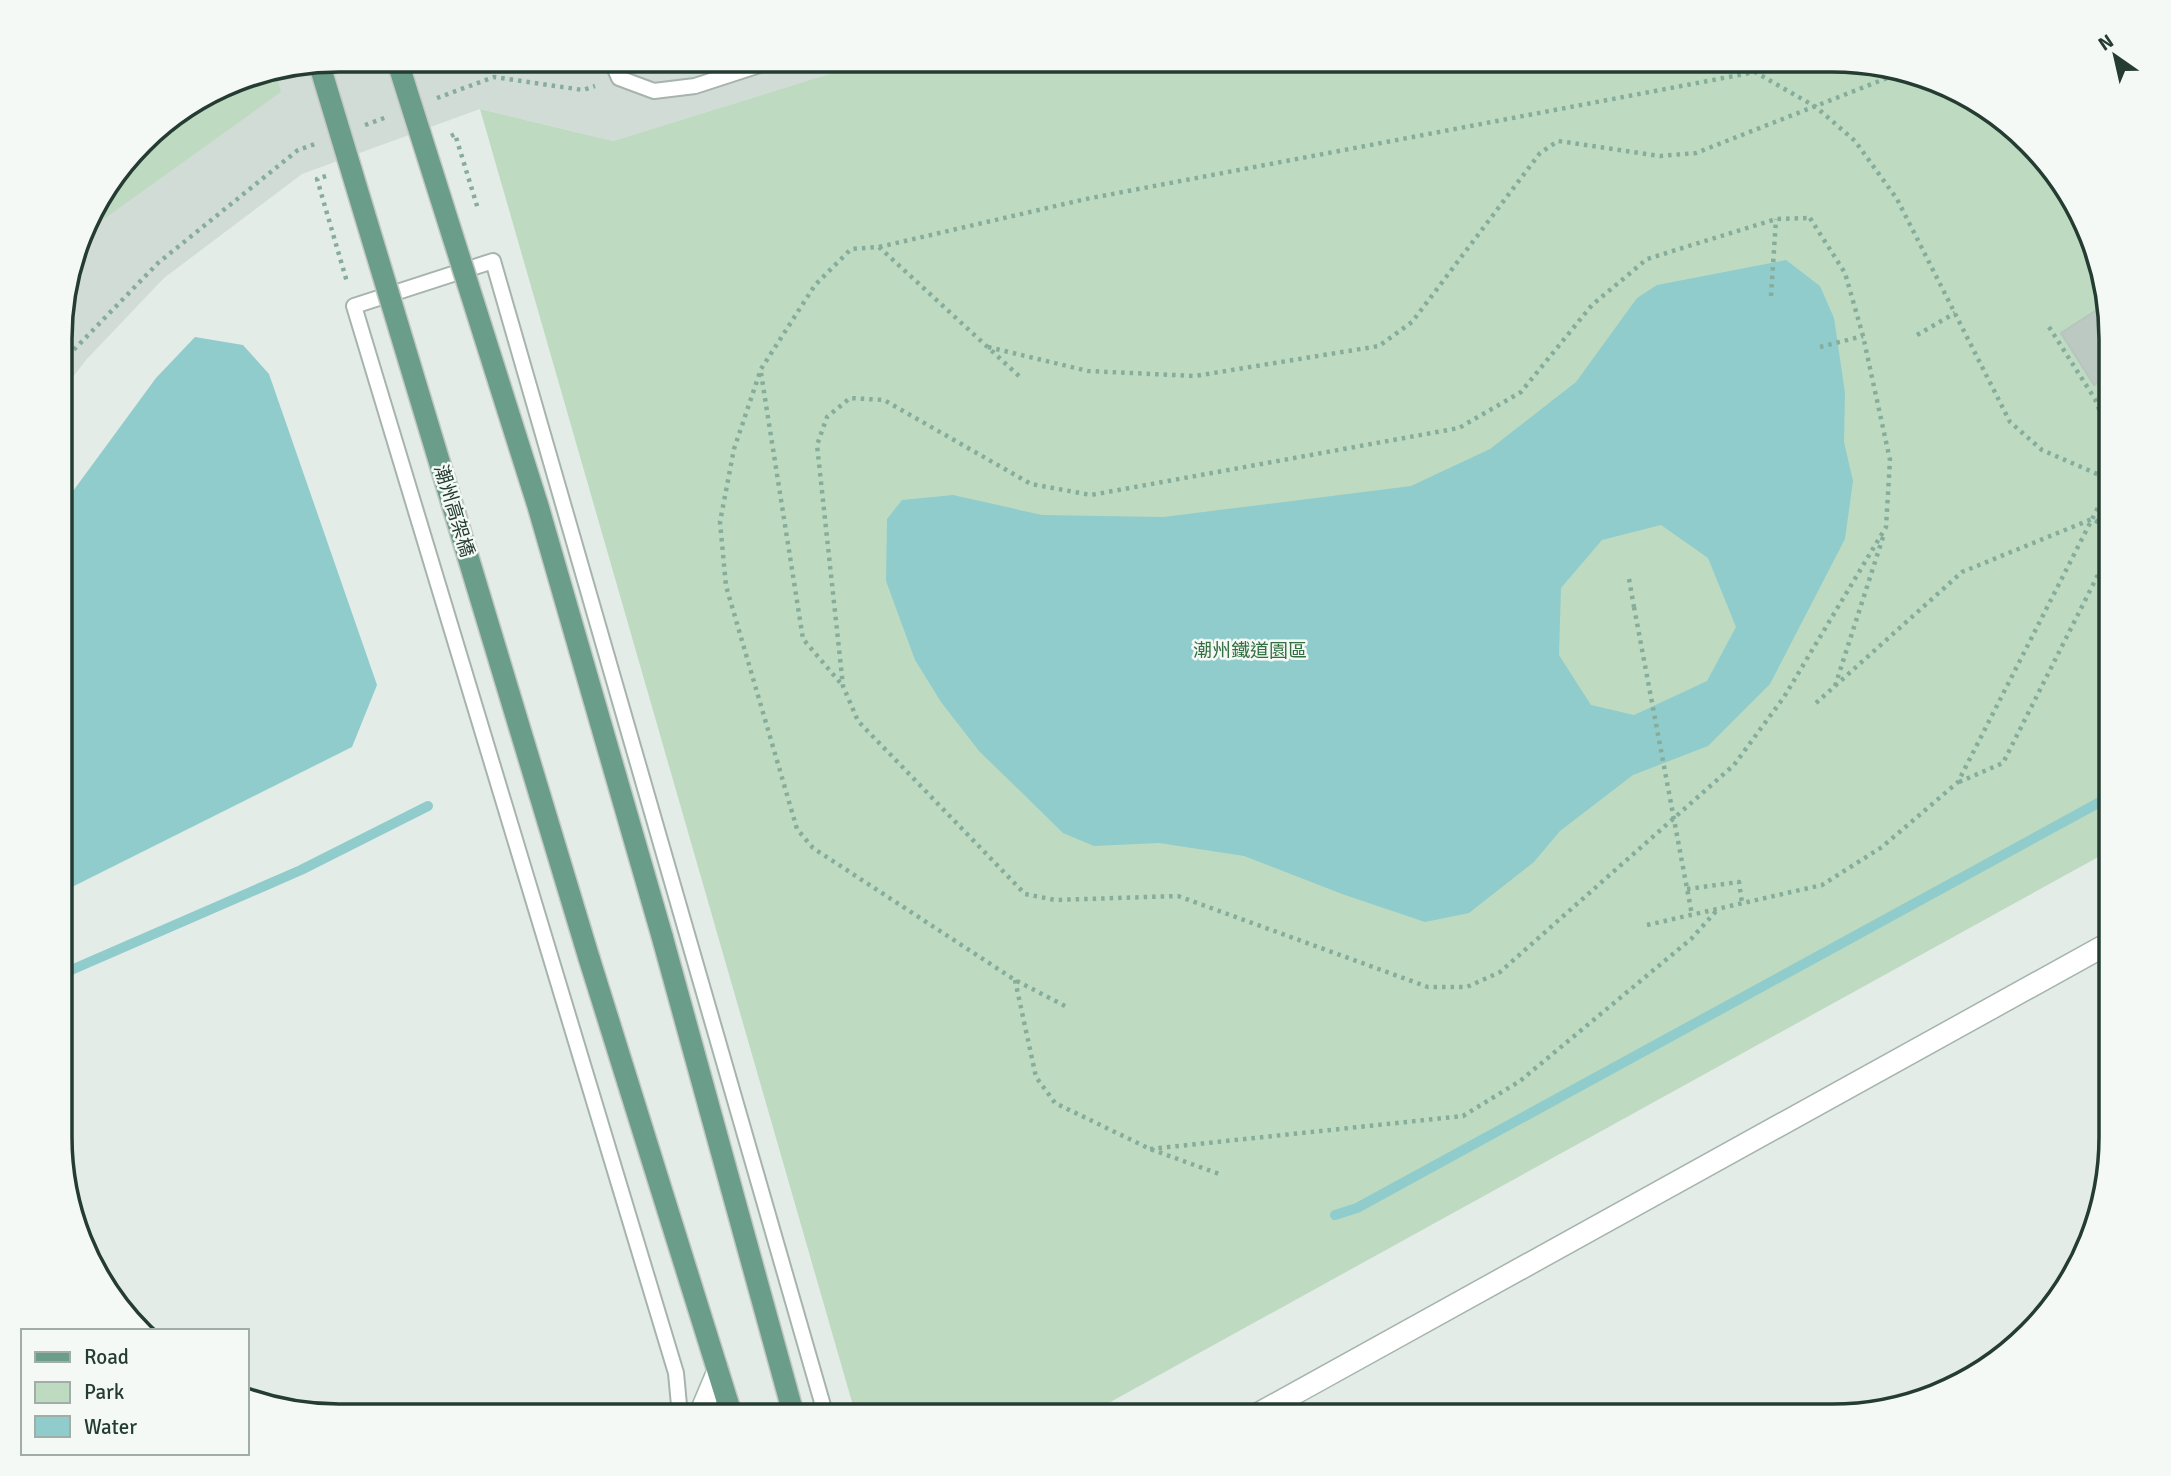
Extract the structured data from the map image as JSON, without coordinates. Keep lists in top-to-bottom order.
{
  "streets": {
    "main road": ["潮州高架橋"]
  },
  "parks": ["潮州鐵道園區"],
  "legend": ["Road", "Park", "Water"],
  "north": "top left"
}
